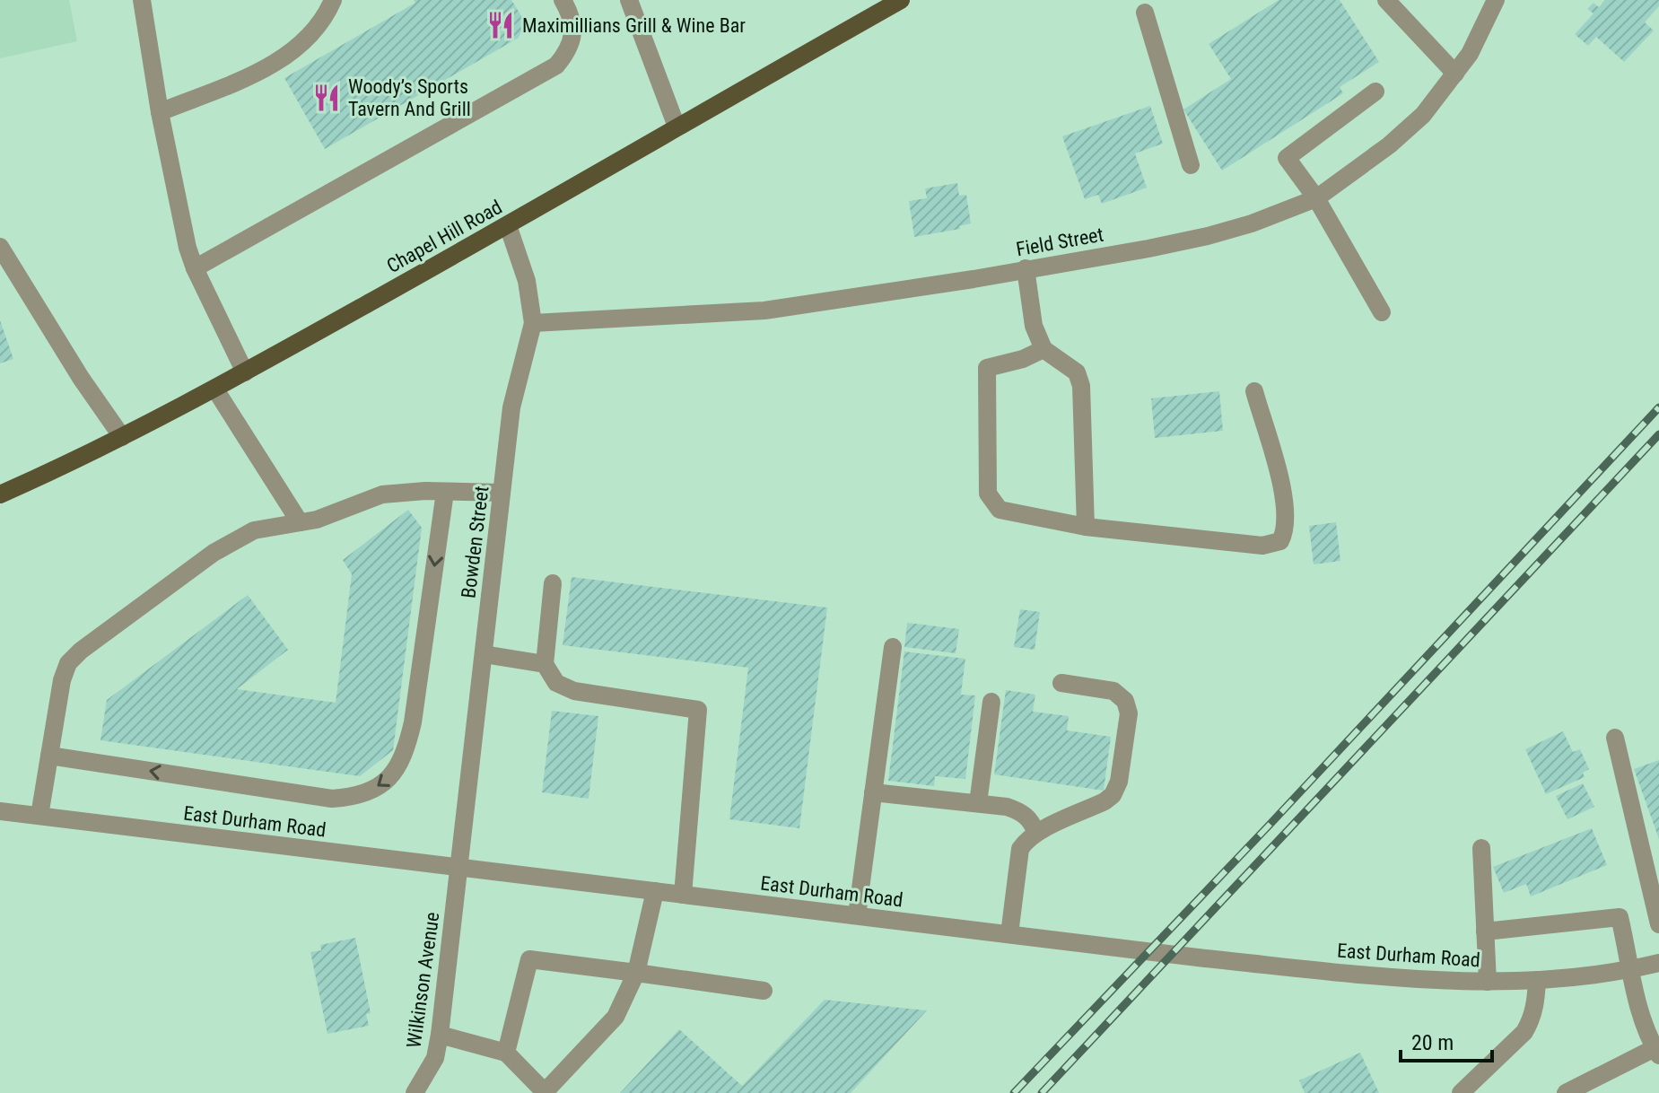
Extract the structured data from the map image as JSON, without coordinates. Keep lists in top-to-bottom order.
{
  "streets": {
    "main road": ["Chapel Hill Road"],
    "street": [
      "Field Street",
      "Bowden Street",
      "East Durham Road",
      "Wilkinson Avenue"
    ]
  },
  "crossings": [
    ["Chapel Hill Road", "Bowden Street"],
    ["Field Street", "Bowden Street"],
    ["Bowden Street", "East Durham Road"],
    ["Bowden Street", "Wilkinson Avenue"],
    ["East Durham Road", "Wilkinson Avenue"]
  ],
  "places": {
    "restaurant": ["Maximillians Grill & Wine Bar", "Woody’s Sports Tavern And Grill"]
  },
  "scale_bar": "20 m"
}
